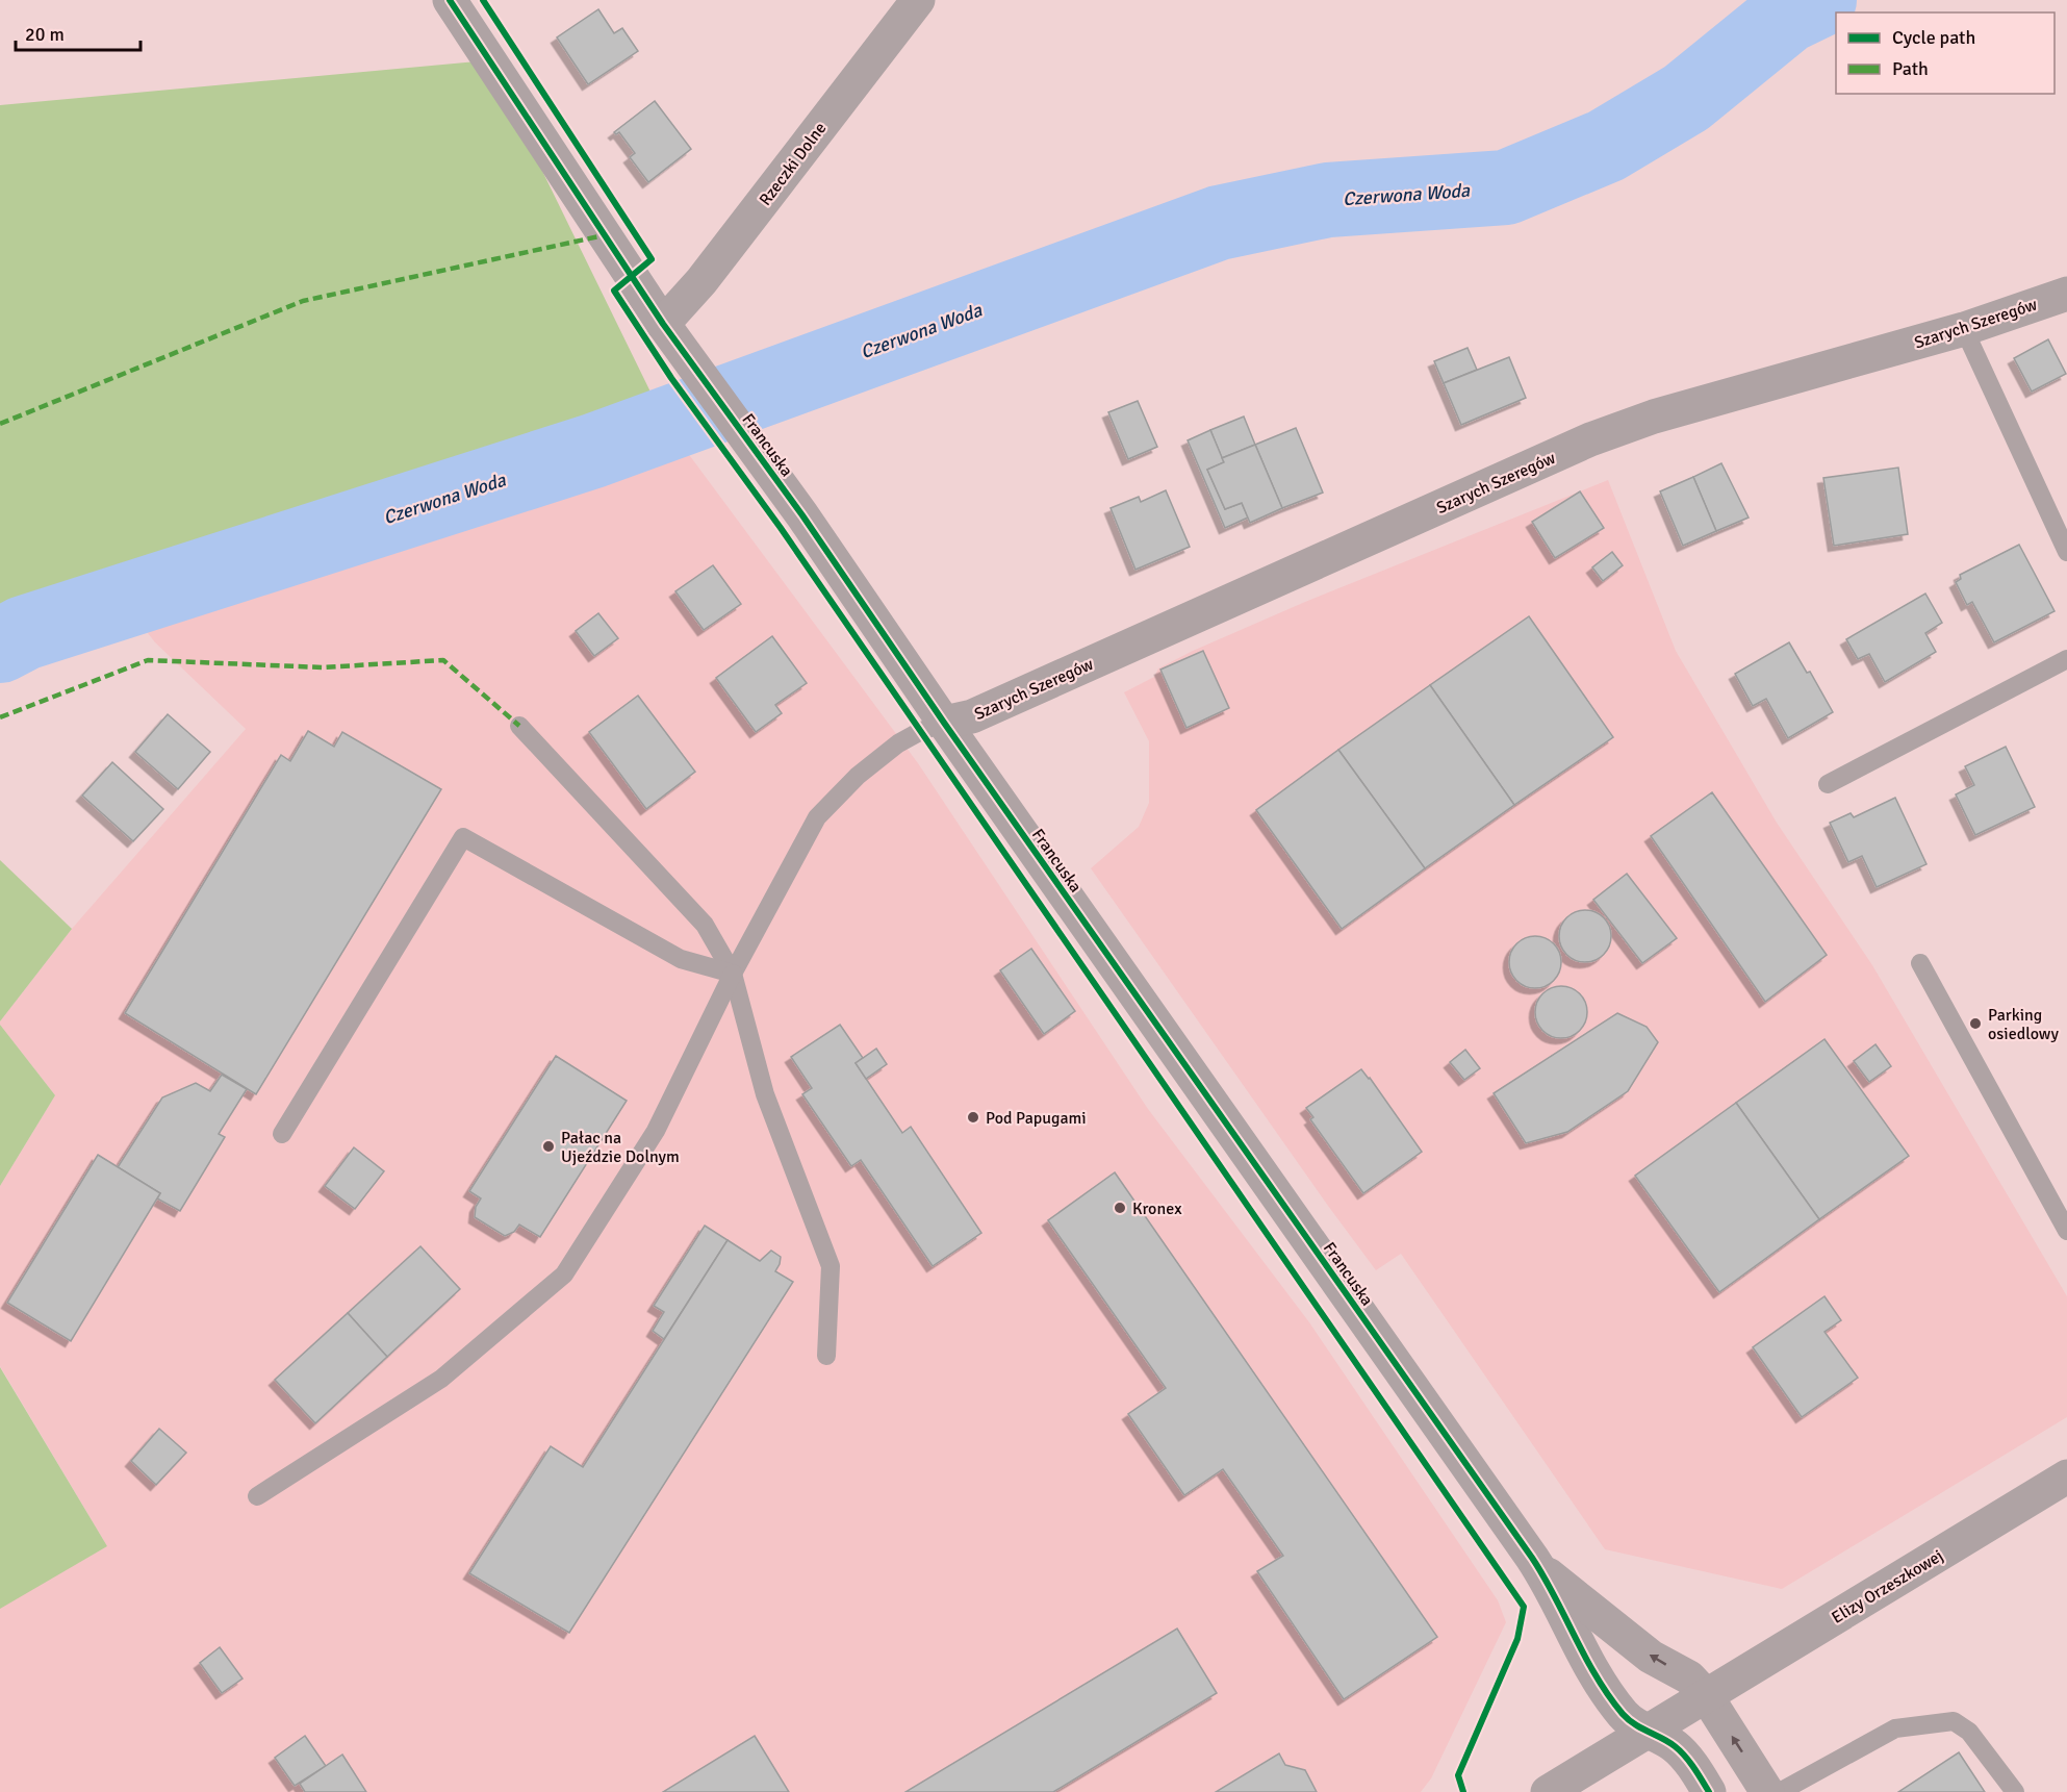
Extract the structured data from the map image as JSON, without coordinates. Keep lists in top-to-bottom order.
{
  "streets": {
    "street": [
      "Rzeczki Dolne",
      "Szarych Szeregów",
      "Francuska",
      "Elizy Orzeszkowej"
    ]
  },
  "crossings": [
    ["Rzeczki Dolne", "Francuska"],
    ["Szarych Szeregów", "Francuska"],
    ["Francuska", "Elizy Orzeszkowej"]
  ],
  "water": ["Czerwona Woda"],
  "places": [
    "Parking osiedlowy",
    "Pod Papugami",
    "Pałac na Ujeździe Dolnym",
    "Kronex"
  ],
  "legend": ["Cycle path", "Path"],
  "scale_bar": "20 m"
}
